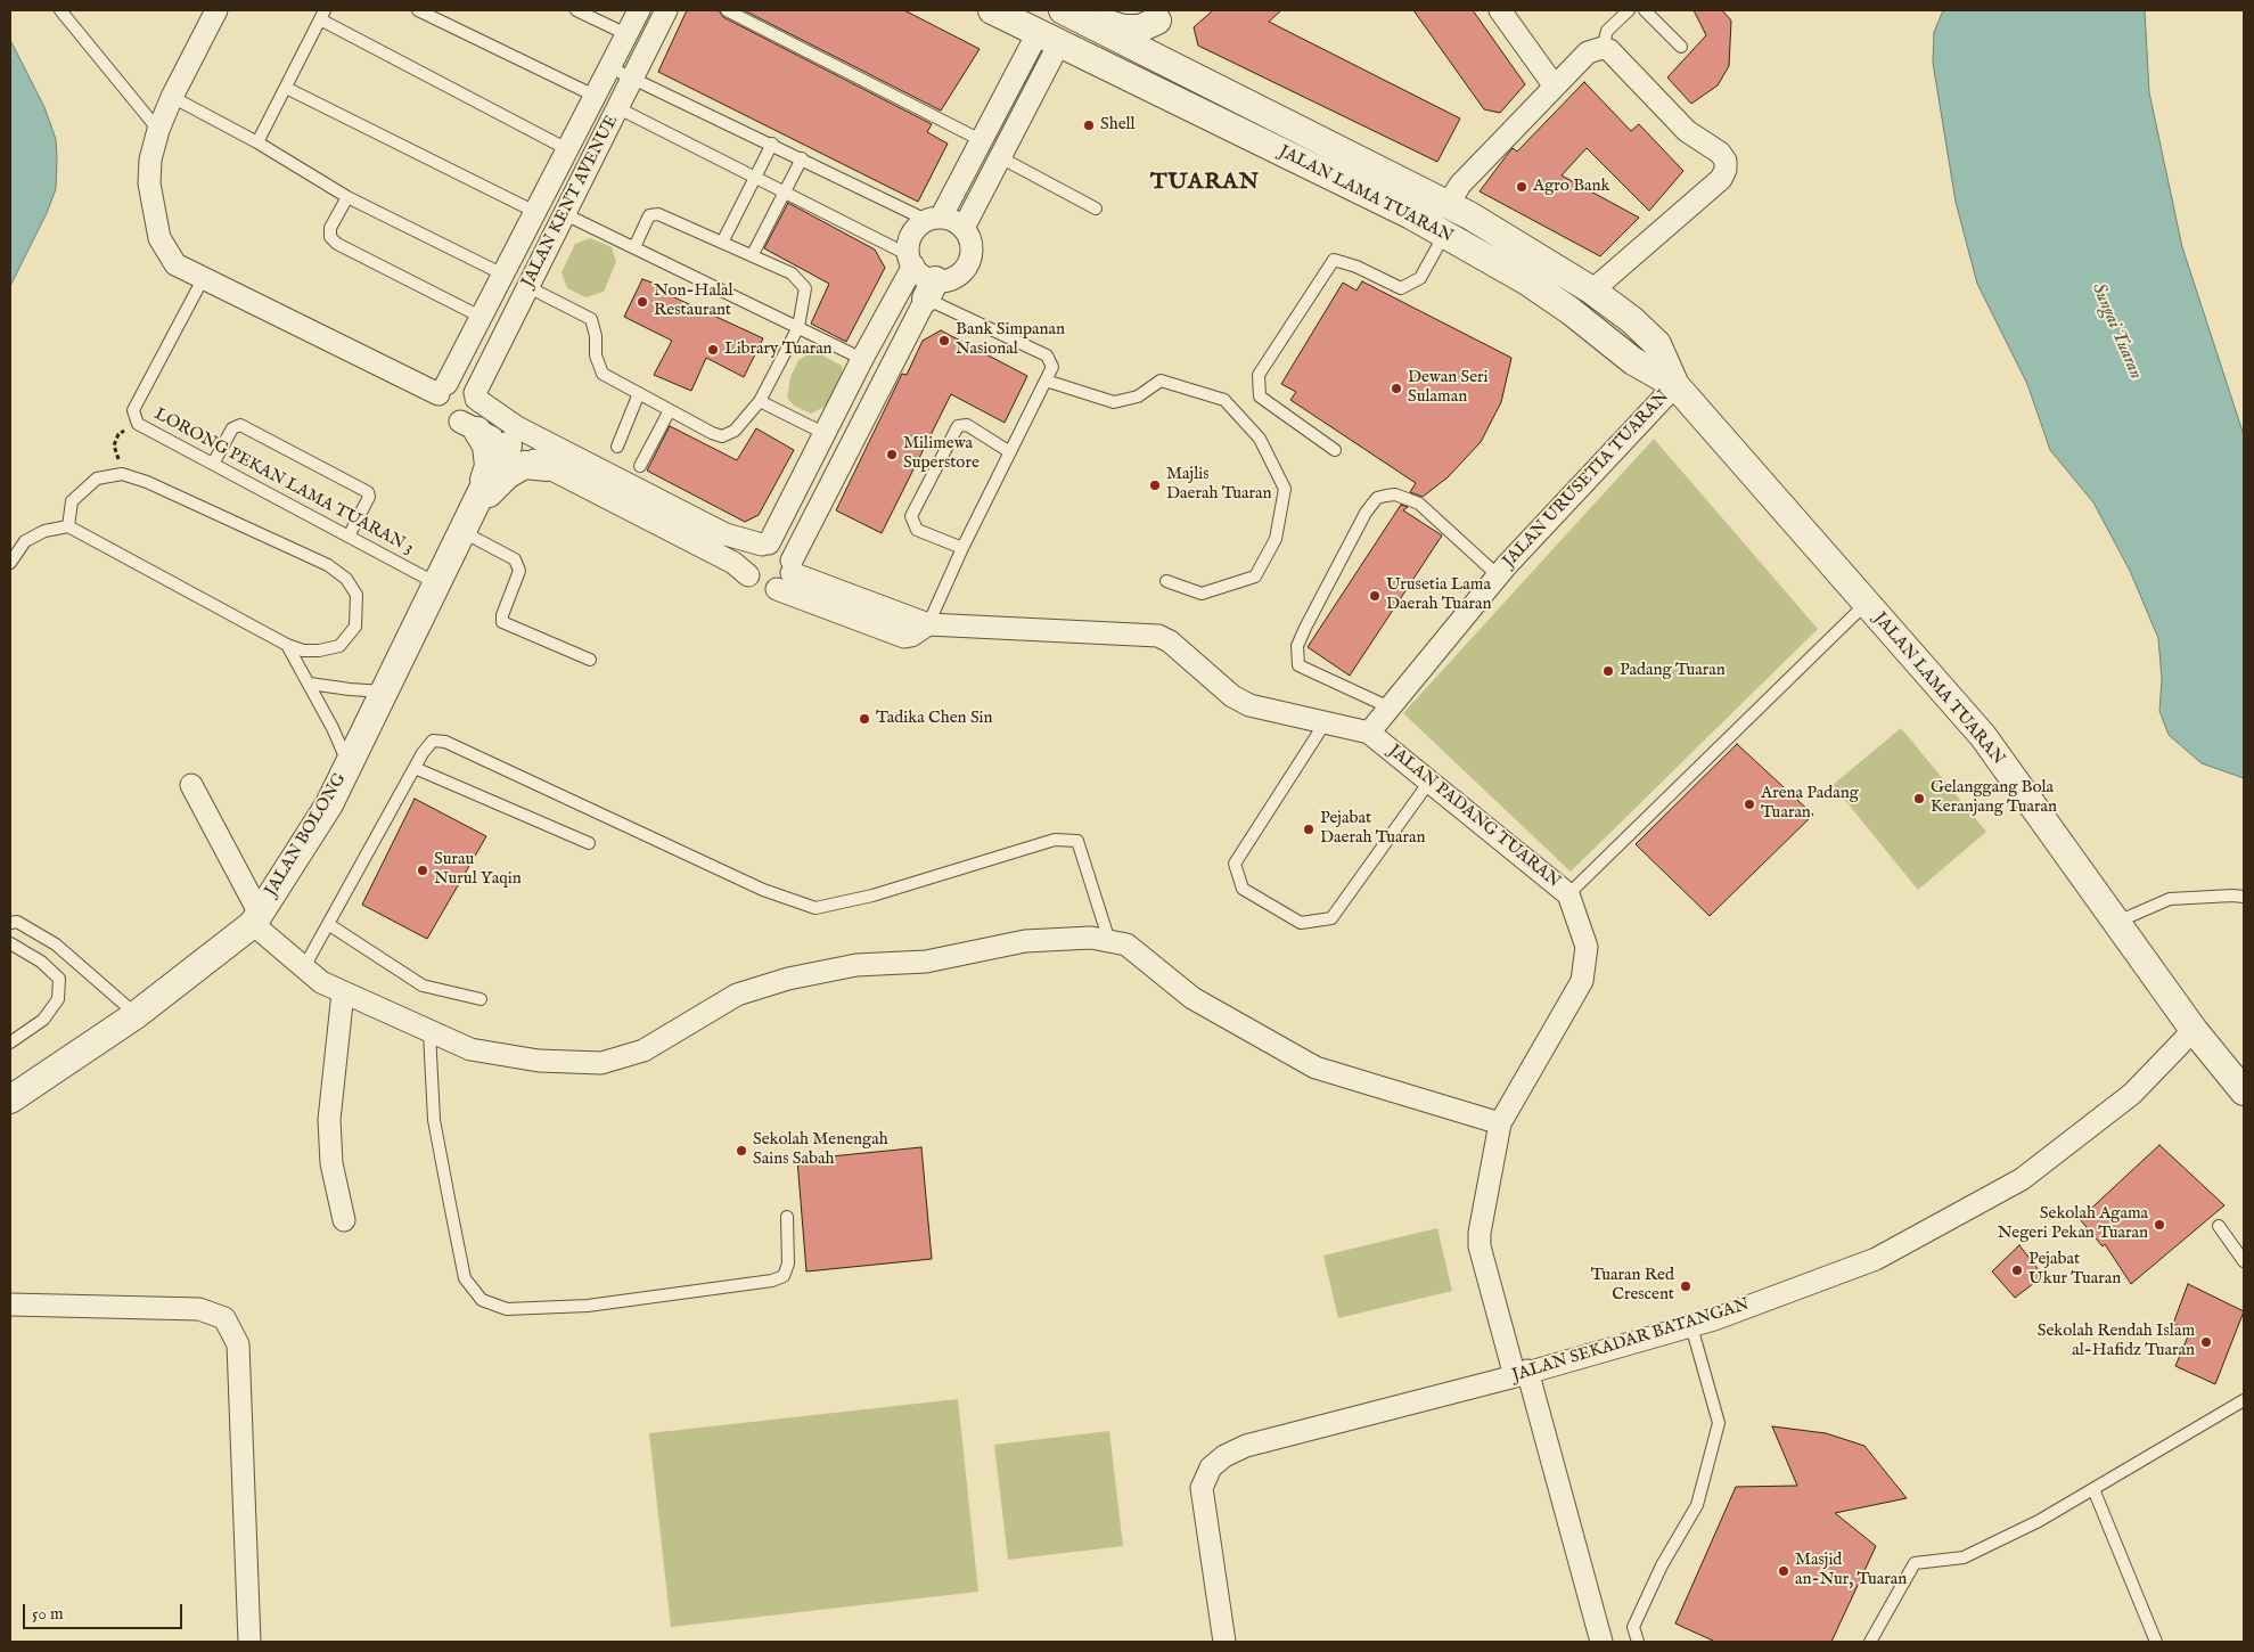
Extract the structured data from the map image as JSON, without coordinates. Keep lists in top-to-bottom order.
{
  "streets": {
    "street": [
      "JALAN LAMA TUARAN",
      "JALAN KENT AVENUE",
      "JALAN URUSETIA TUARAN",
      "JALAN PADANG TUARAN",
      "JALAN BOLONG",
      "JALAN SEKADAR BATANGAN"
    ],
    "lane": ["LORONG PEKAN LAMA TUARAN 3"]
  },
  "crossings": [
    ["JALAN LAMA TUARAN", "JALAN URUSETIA TUARAN"],
    ["JALAN LAMA TUARAN", "JALAN SEKADAR BATANGAN"],
    ["JALAN URUSETIA TUARAN", "JALAN PADANG TUARAN"],
    ["LORONG PEKAN LAMA TUARAN 3", "JALAN BOLONG"],
    ["JALAN PADANG TUARAN", "JALAN SEKADAR BATANGAN"]
  ],
  "districts": ["TUARAN"],
  "water": ["Sungai Tuaran"],
  "places": [
    "Shell",
    "Agro Bank",
    "Non-Halal Restaurant",
    "Bank Simpanan Nasional",
    "Library Tuaran",
    "Dewan Seri Sulaman",
    "Milimewa Superstore",
    "Majlis Daerah Tuaran",
    "Urusetia Lama Daerah Tuaran",
    "Padang Tuaran",
    "Tadika Chen Sin",
    "Gelanggang Bola Keranjang Tuaran",
    "Arena Padang Tuaran",
    "Pejabat Daerah Tuaran",
    "Surau Nurul Yaqin",
    "Sekolah Menengah Sains Sabah",
    "Sekolah Agama Negeri Pekan Tuaran",
    "Pejabat Ukur Tuaran",
    "Tuaran Red Crescent",
    "Sekolah Rendah Islam al-Hafidz Tuaran",
    "Masjid an-Nur, Tuaran"
  ],
  "scale_bar": "50 m"
}
